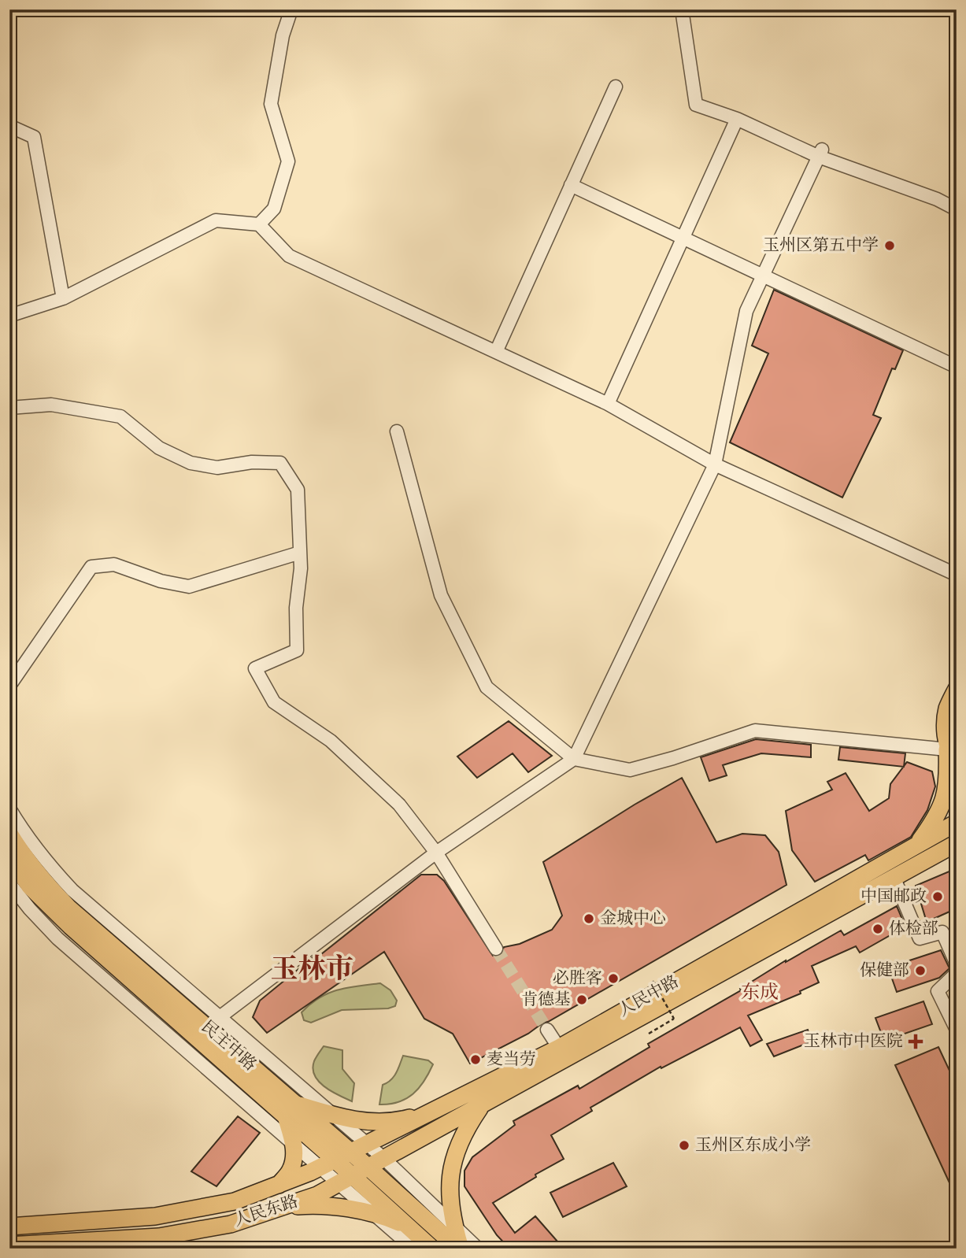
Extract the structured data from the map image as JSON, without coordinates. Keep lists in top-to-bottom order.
{
  "streets": {
    "main road": ["人民中路", "民主中路", "人民东路"]
  },
  "crossings": [
    ["人民中路", "民主中路"],
    ["人民中路", "人民东路"],
    ["民主中路", "人民东路"]
  ],
  "districts": ["玉林市", "东成"],
  "places": {
    "other": [
      "玉州区第五中学",
      "中国邮政",
      "金城中心",
      "体检部",
      "保健部",
      "必胜客",
      "肯德基",
      "麦当劳",
      "玉州区东成小学"
    ],
    "health": ["玉林市中医院"]
  }
}
